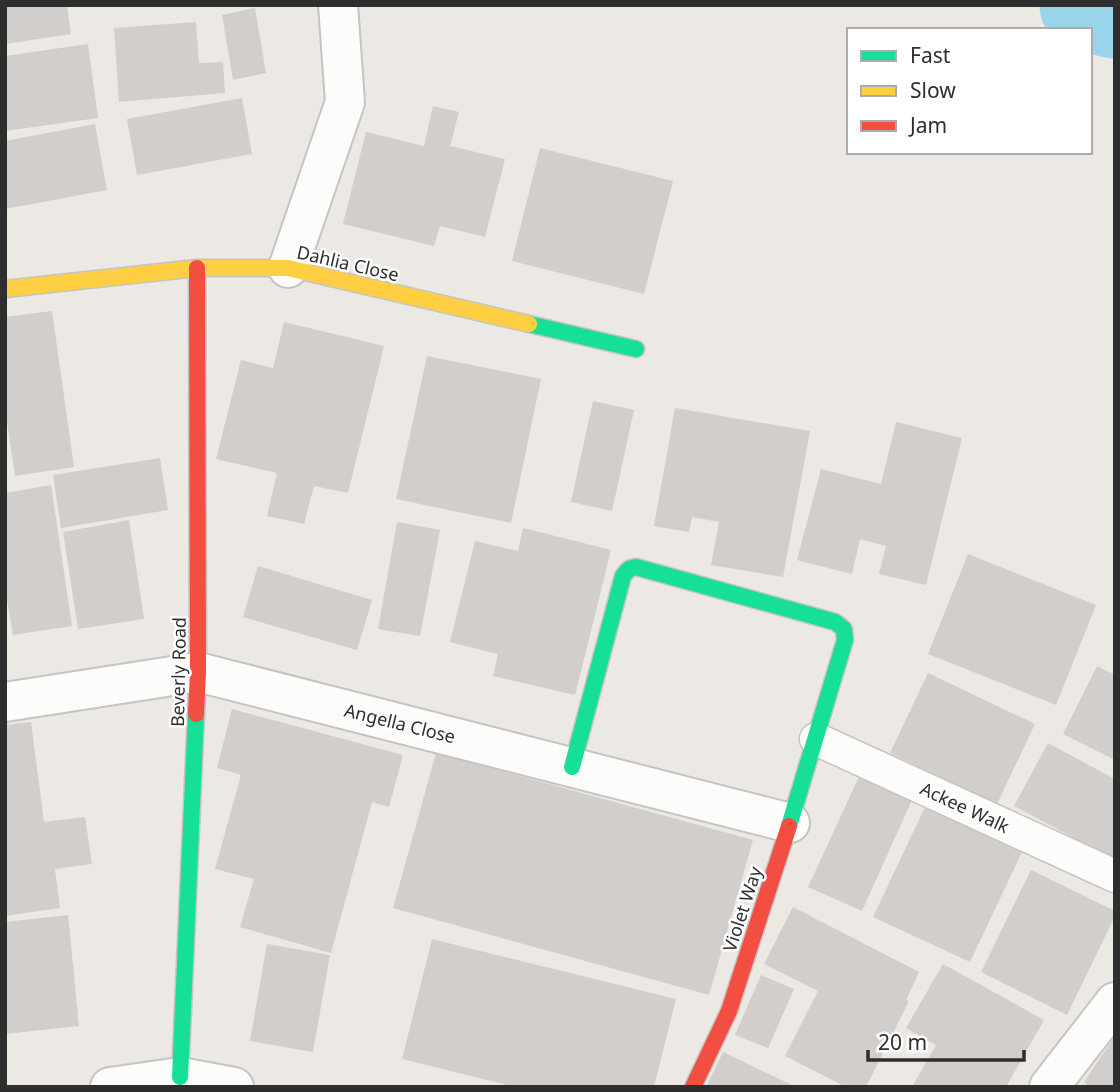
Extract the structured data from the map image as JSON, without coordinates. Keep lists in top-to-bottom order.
{
  "streets": {
    "street": [
      "Dahlia Close",
      "Beverly Road",
      "Angella Close",
      "Violet Way"
    ],
    "lane": ["Ackee Walk"]
  },
  "crossings": [
    ["Dahlia Close", "Beverly Road"],
    ["Beverly Road", "Angella Close"],
    ["Angella Close", "Violet Way"],
    ["Ackee Walk", "Violet Way"]
  ],
  "legend": ["Fast", "Slow", "Jam"],
  "scale_bar": "20 m"
}
